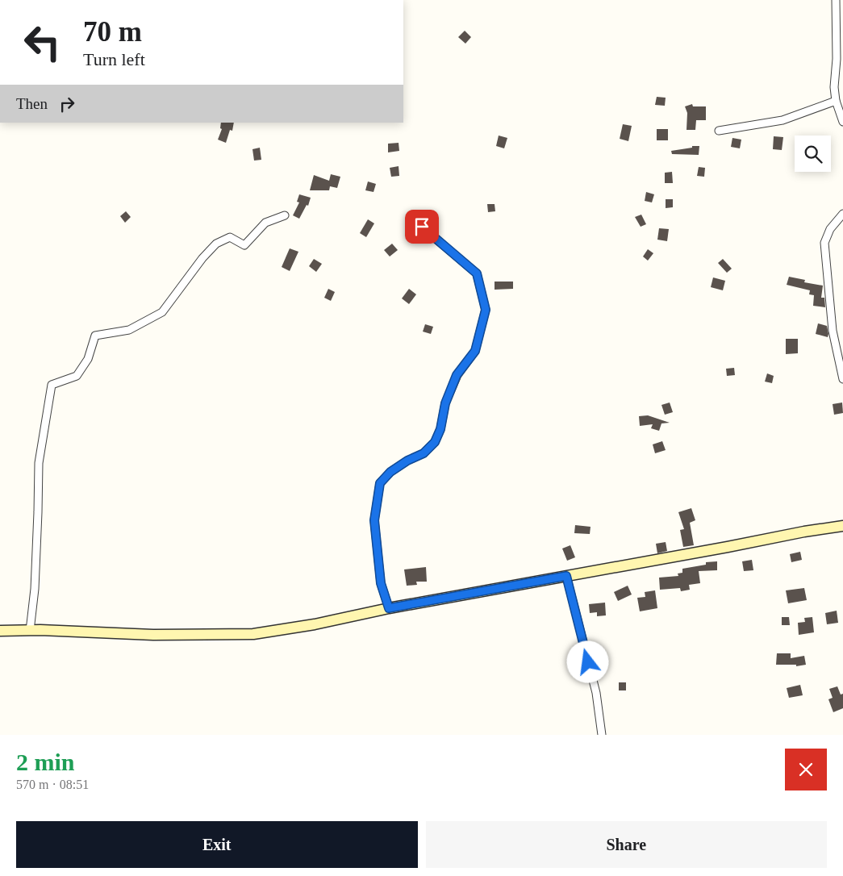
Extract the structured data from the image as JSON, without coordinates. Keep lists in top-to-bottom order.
{
  "page": {
    "turn": ["70 m", "Turn left"],
    "then": "Then",
    "heading": ["2 min", "570 m · 08:51"],
    "buttons": ["Exit", "Share"]
  }
}
